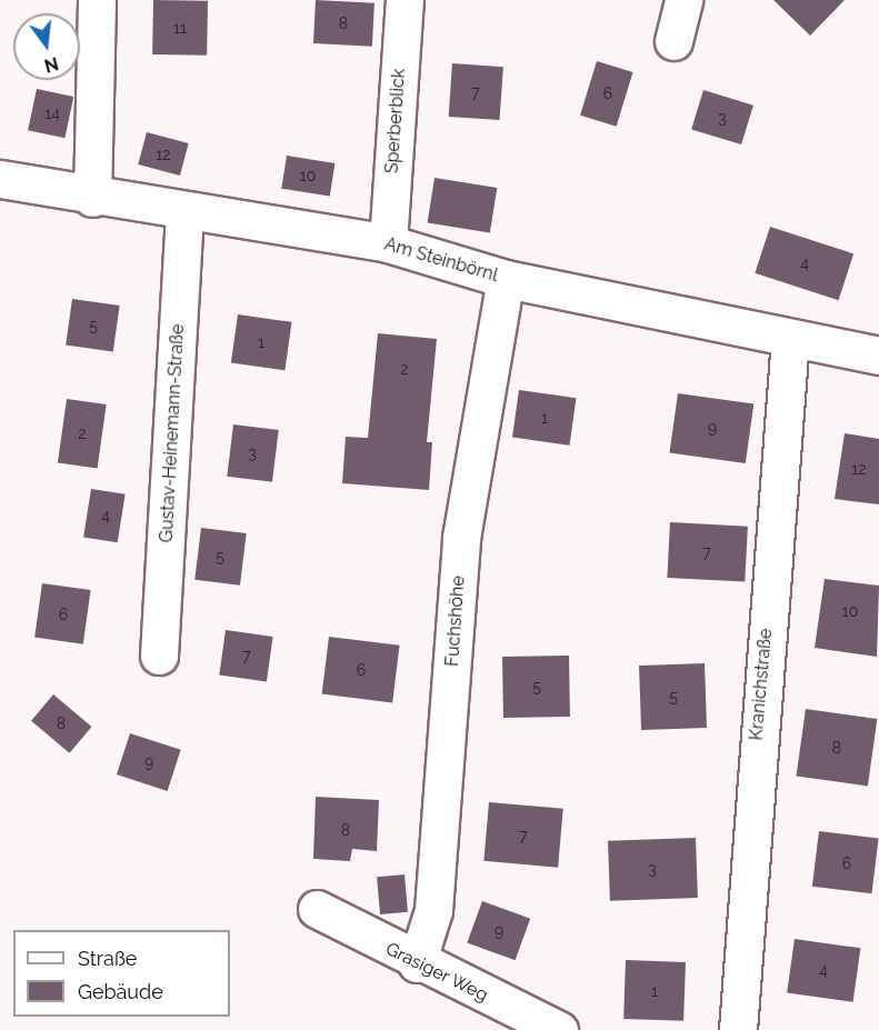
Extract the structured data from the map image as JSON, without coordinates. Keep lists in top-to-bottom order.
{
  "streets": {
    "street": [
      "Sperberblick",
      "Am Steinbörnl",
      "Gustav-Heinemann-Straße",
      "Fuchshöhe",
      "Kranichstraße",
      "Grasiger Weg"
    ]
  },
  "crossings": [
    ["Sperberblick", "Am Steinbörnl"],
    ["Am Steinbörnl", "Gustav-Heinemann-Straße"],
    ["Am Steinbörnl", "Fuchshöhe"],
    ["Am Steinbörnl", "Kranichstraße"],
    ["Fuchshöhe", "Grasiger Weg"]
  ],
  "house_numbers": [
    "8",
    "11",
    "7",
    "6",
    "14",
    "3",
    "12",
    "10",
    "4",
    "5",
    "1",
    "2",
    "1",
    "9",
    "2",
    "3",
    "12",
    "4",
    "7",
    "5",
    "10",
    "6",
    "7",
    "6",
    "5",
    "5",
    "8",
    "8",
    "9",
    "8",
    "7",
    "6",
    "3",
    "9",
    "4",
    "1"
  ],
  "legend": ["Straße", "Gebäude"],
  "north": "bottom"
}
